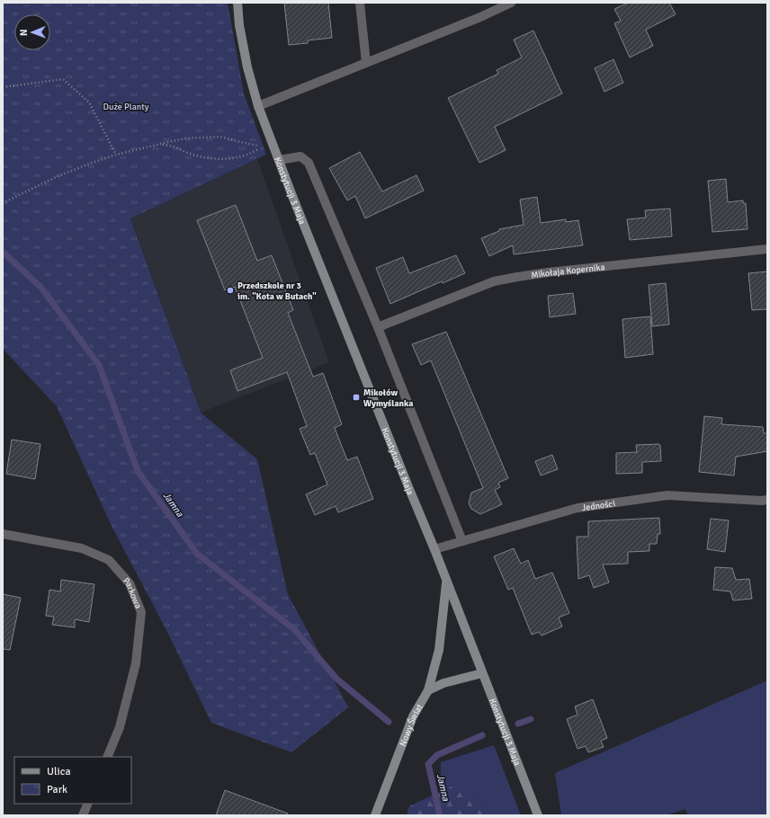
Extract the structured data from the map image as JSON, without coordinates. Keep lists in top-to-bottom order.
{
  "streets": {
    "street": [
      "Konstytucji 3 Maja",
      "Mikołaja Kopernika",
      "Jedności",
      "Parkowa",
      "Nowy Świat"
    ]
  },
  "crossings": [
    ["Konstytucji 3 Maja", "Jedności"],
    ["Konstytucji 3 Maja", "Nowy Świat"]
  ],
  "water": ["Jamna"],
  "parks": ["Duże Planty"],
  "places": {
    "other": ["Przedszkole nr 3 im. \"Kota w Butach\""],
    "transit": ["Mikołów Wymyślanka"]
  },
  "legend": ["Ulica", "Park"],
  "north": "left"
}
